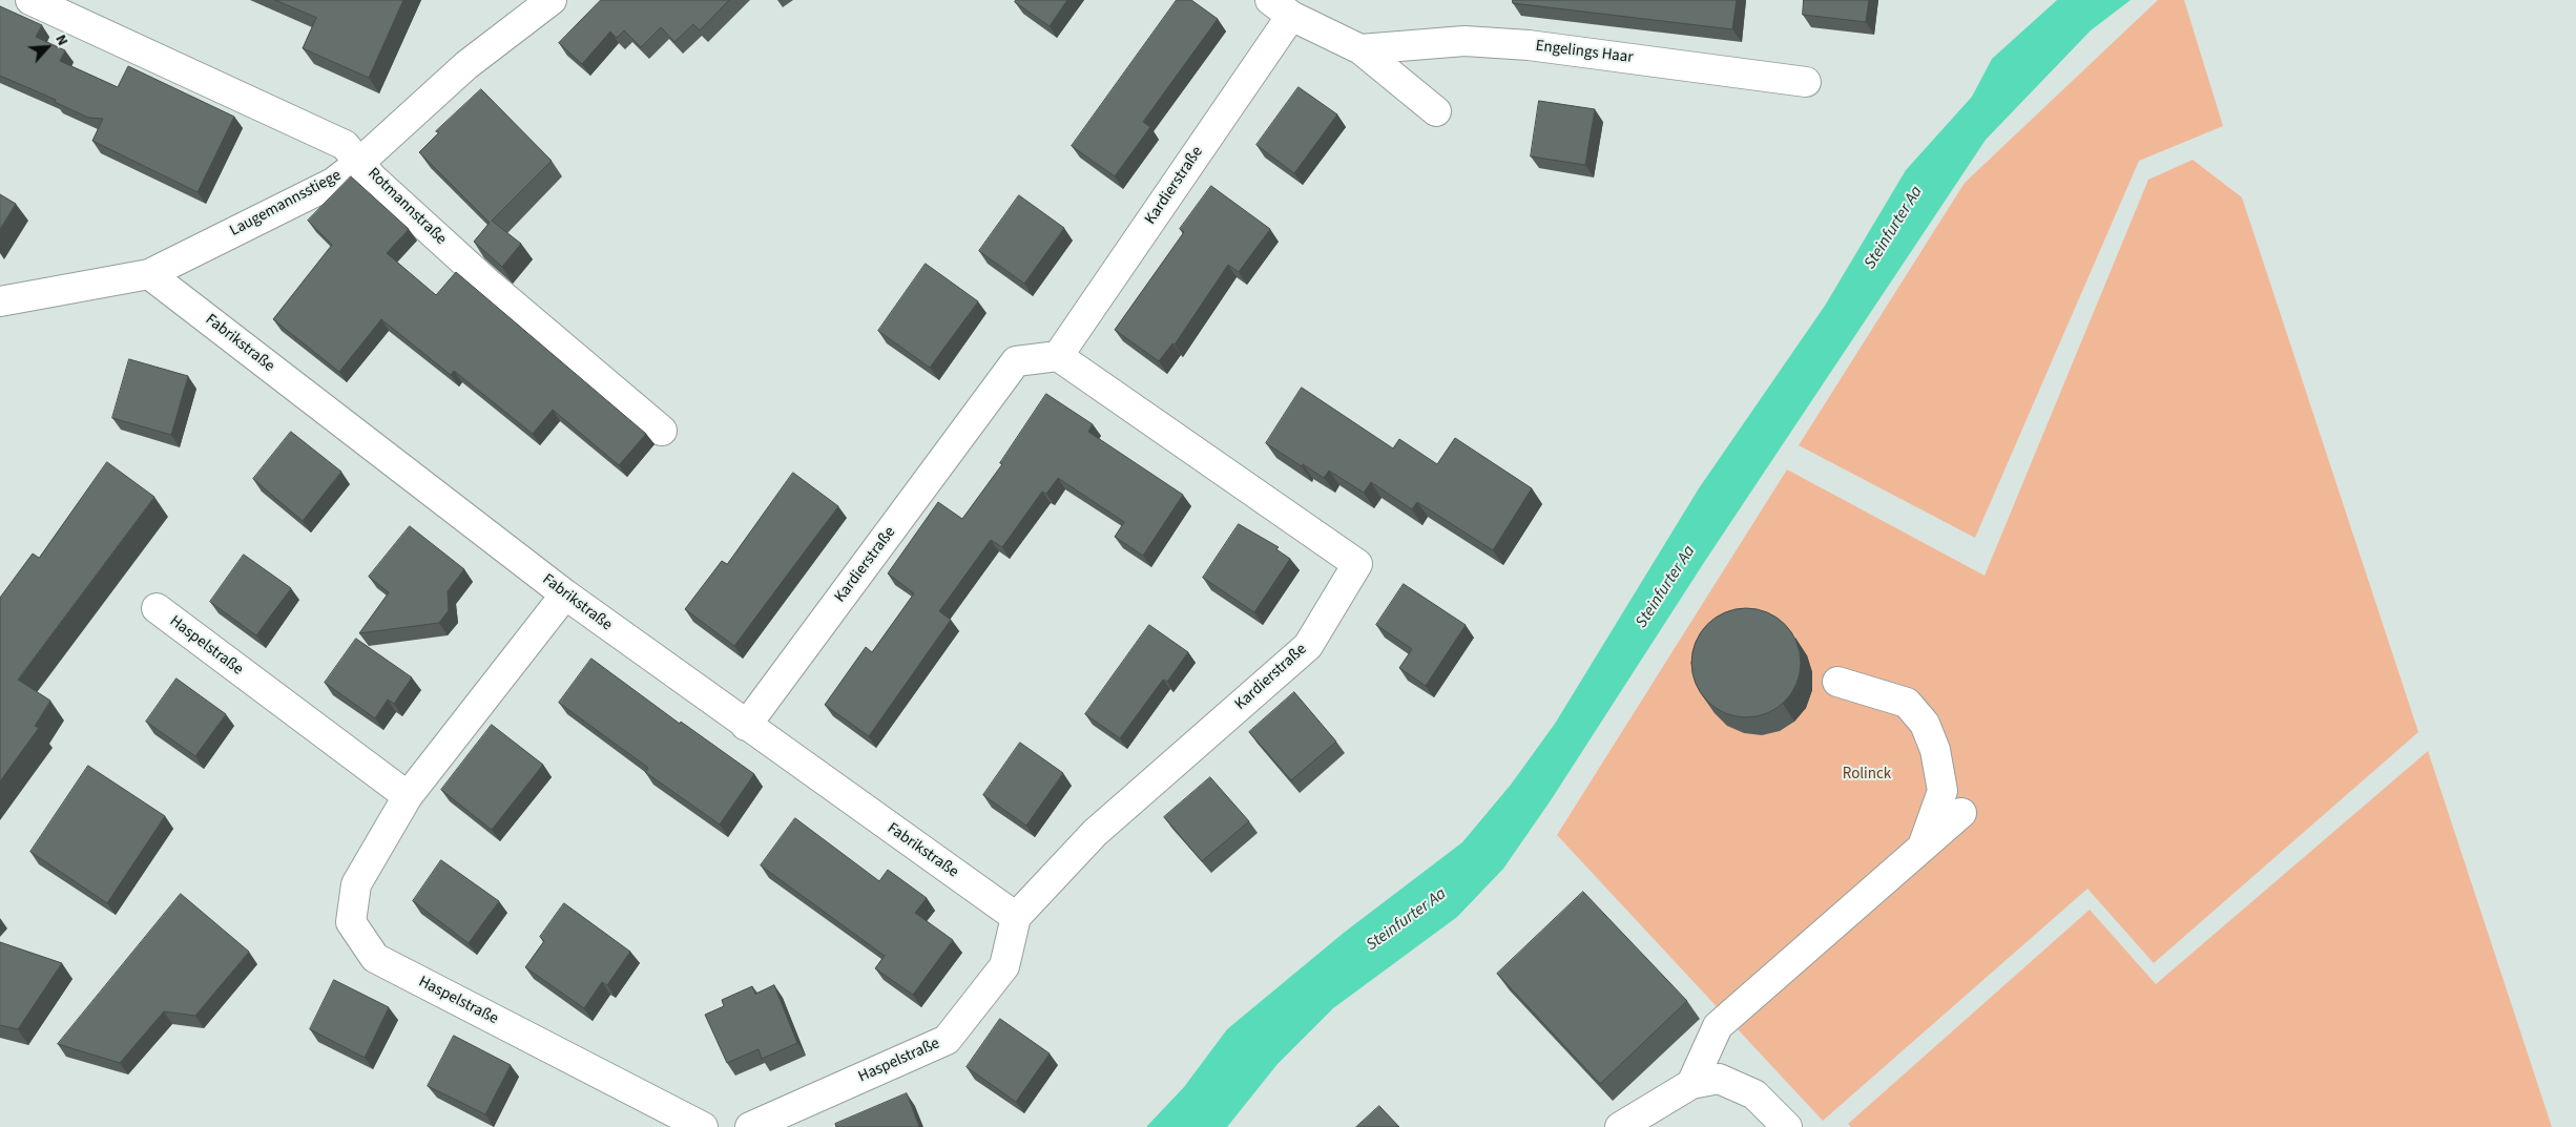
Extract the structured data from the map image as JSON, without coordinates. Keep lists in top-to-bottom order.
{
  "streets": {
    "street": [
      "Engelings Haar",
      "Kardierstraße",
      "Laugemannsstiege",
      "Rotmannstraße",
      "Fabrikstraße",
      "Haspelstraße"
    ]
  },
  "crossings": [
    ["Kardierstraße", "Fabrikstraße"],
    ["Kardierstraße", "Haspelstraße"],
    ["Laugemannsstiege", "Rotmannstraße"],
    ["Laugemannsstiege", "Fabrikstraße"],
    ["Fabrikstraße", "Haspelstraße"]
  ],
  "water": ["Steinfurter Aa"],
  "parks": ["Rolinck"],
  "north": "top right"
}
